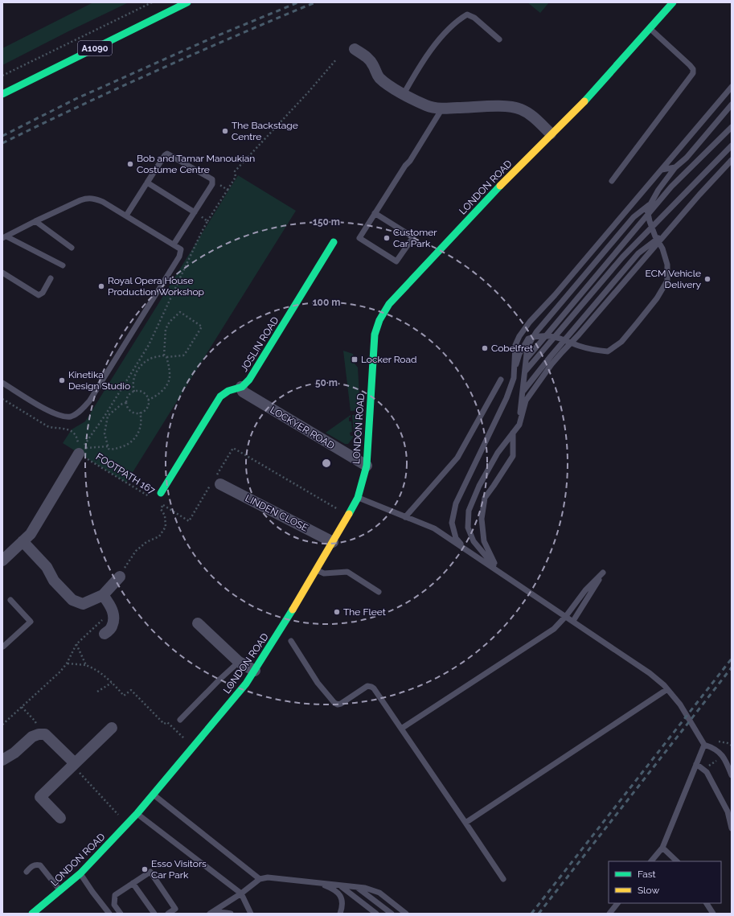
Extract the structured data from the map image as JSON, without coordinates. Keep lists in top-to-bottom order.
{
  "streets": {
    "street": [
      "A1090",
      "LONDON ROAD",
      "JOSLIN ROAD",
      "LOCKYER ROAD",
      "LINDEN CLOSE"
    ],
    "path": ["FOOTPATH 167"]
  },
  "crossings": [
    ["LONDON ROAD", "LOCKYER ROAD"],
    ["LONDON ROAD", "LINDEN CLOSE"],
    ["JOSLIN ROAD", "LOCKYER ROAD"],
    ["JOSLIN ROAD", "FOOTPATH 167"]
  ],
  "places": {
    "other": [
      "The Backstage Centre",
      "Bob and Tamar Manoukian Costume Centre",
      "Customer Car Park",
      "ECM Vehicle Delivery",
      "Royal Opera House Production Workshop",
      "Cobelfret",
      "Kinetika Design Studio",
      "The Fleet",
      "Esso Visitors Car Park"
    ],
    "transit": ["Locker Road"]
  },
  "legend": ["Fast", "Slow"],
  "rings": ["150 m", "100 m", "50 m"]
}
